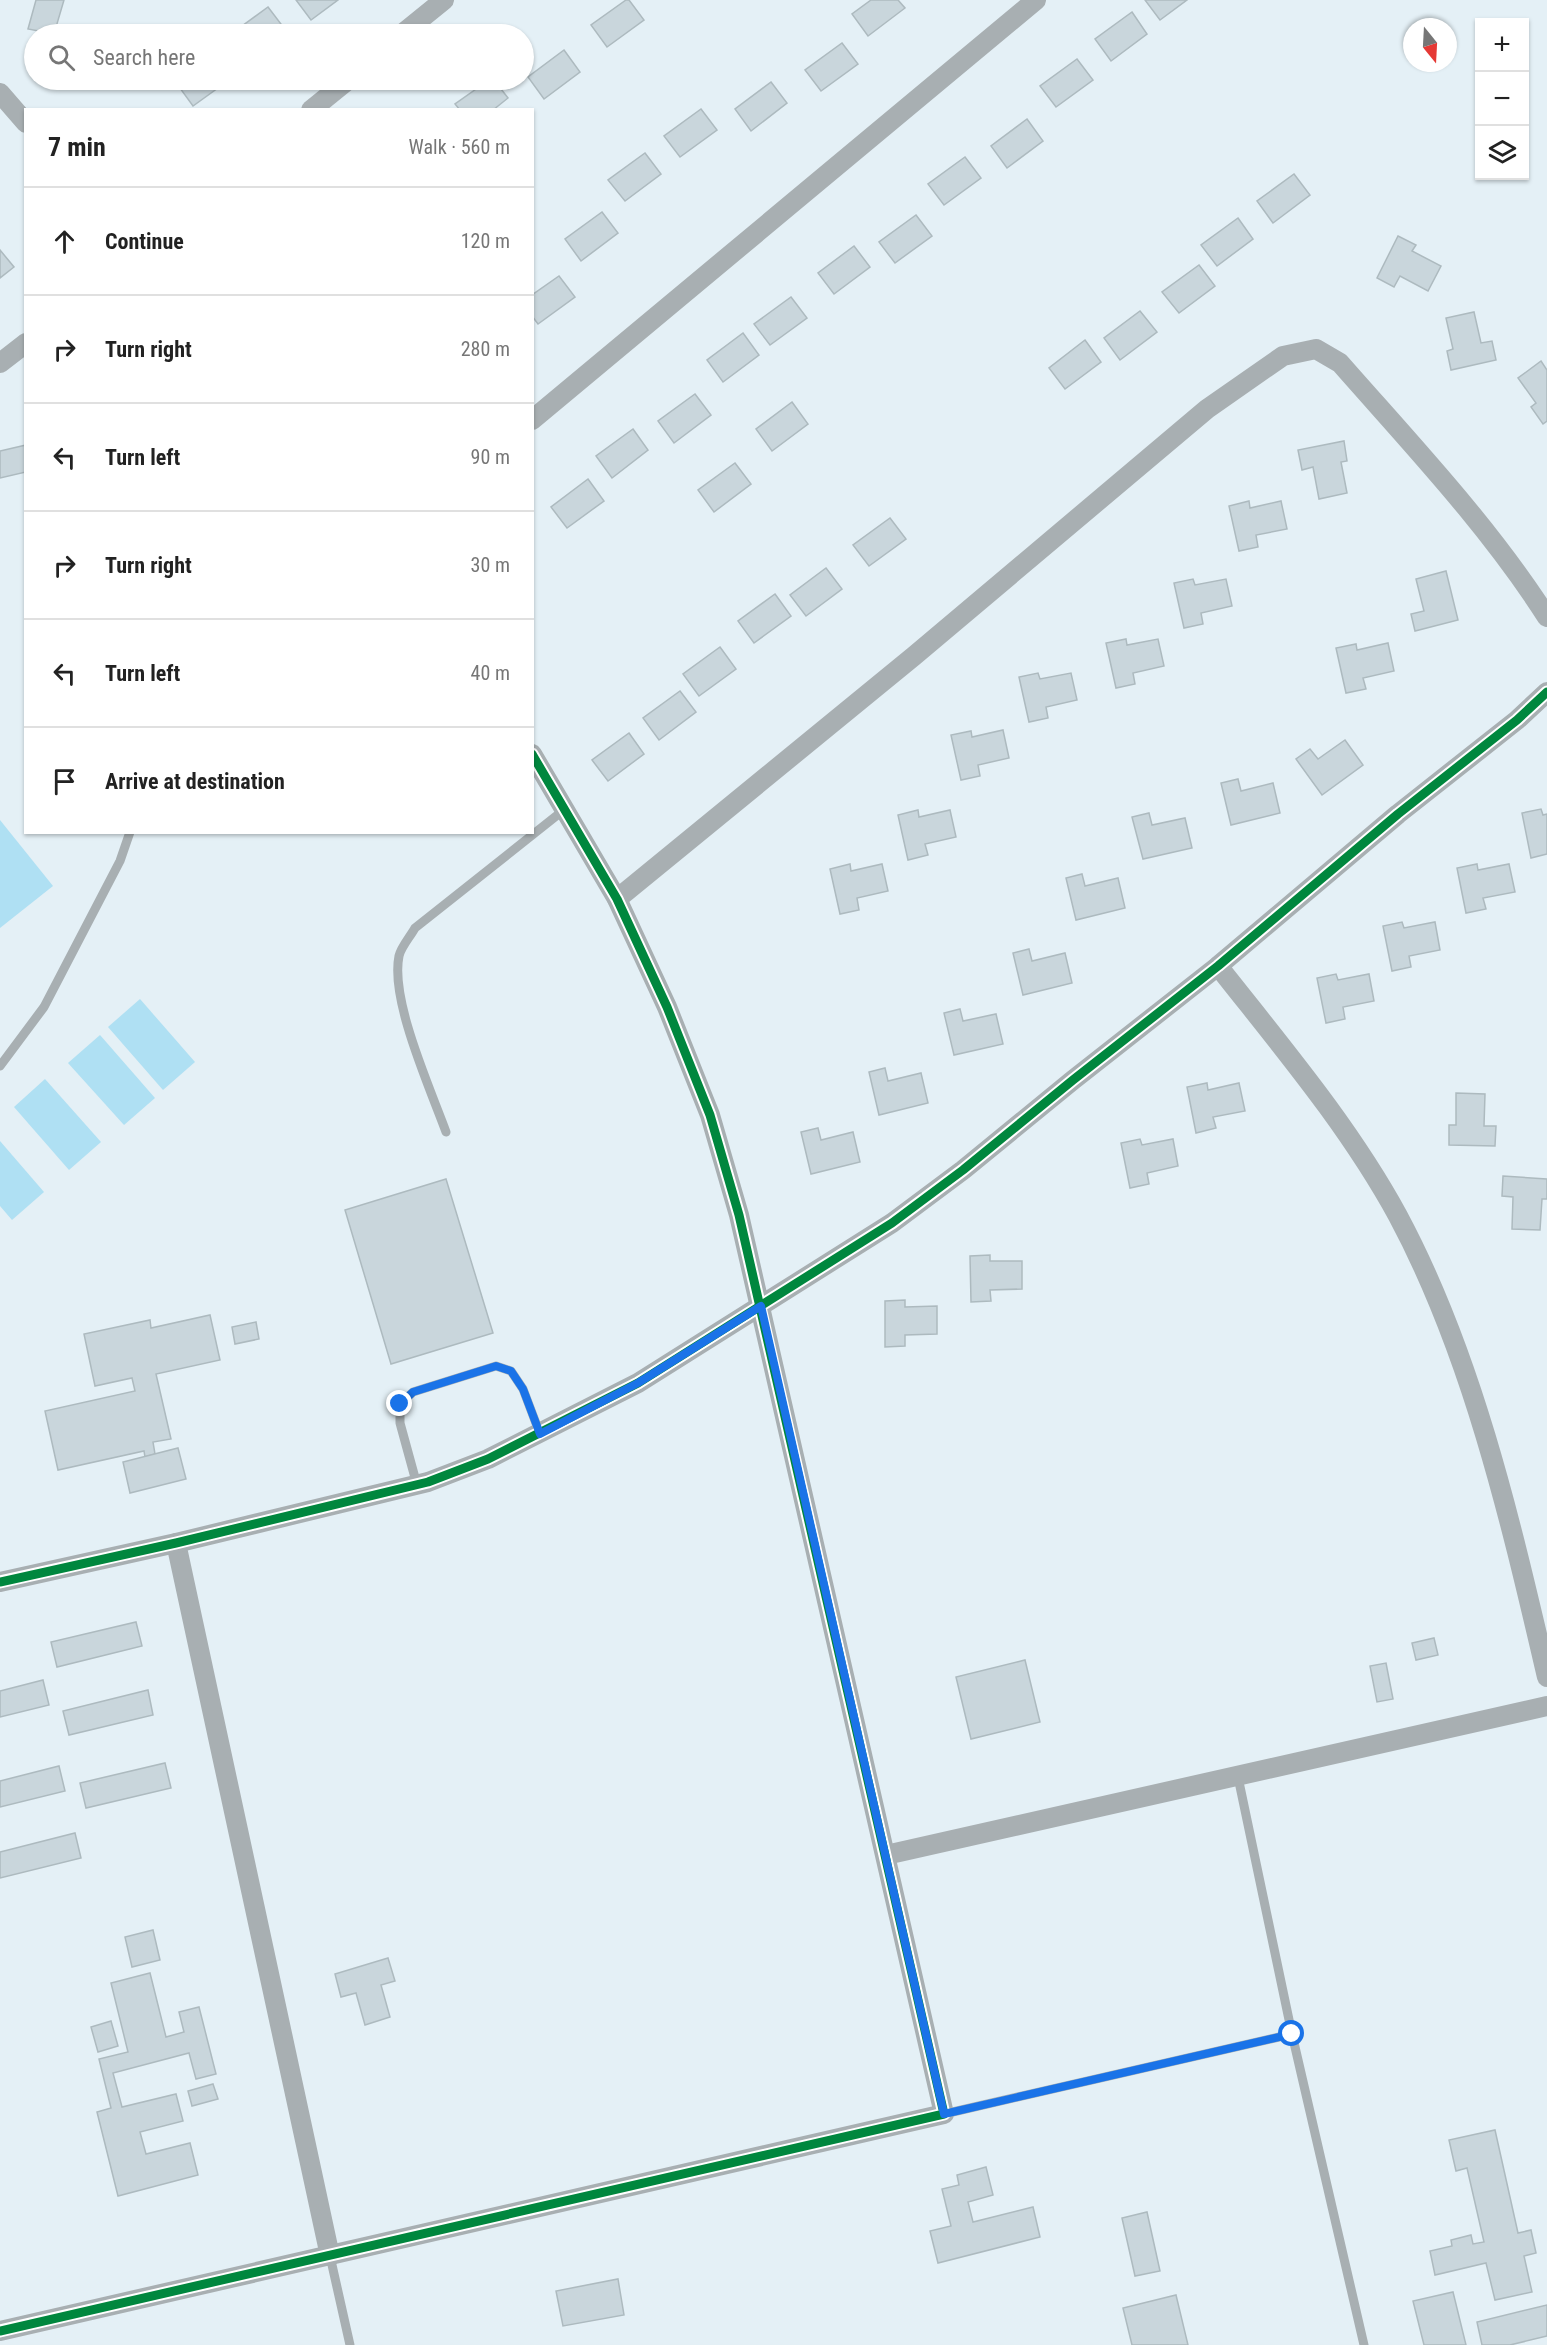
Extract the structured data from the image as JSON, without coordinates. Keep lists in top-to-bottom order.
{
  "north": "bottom",
  "page": {
    "map_buttons": ["+", "−"],
    "search": "Search here",
    "heading": ["7 min", "Walk · 560 m"],
    "list": [
      ["Continue", "120 m"],
      ["Turn right", "280 m"],
      ["Turn left", "90 m"],
      ["Turn right", "30 m"],
      ["Turn left", "40 m"],
      "Arrive at destination"
    ]
  }
}
